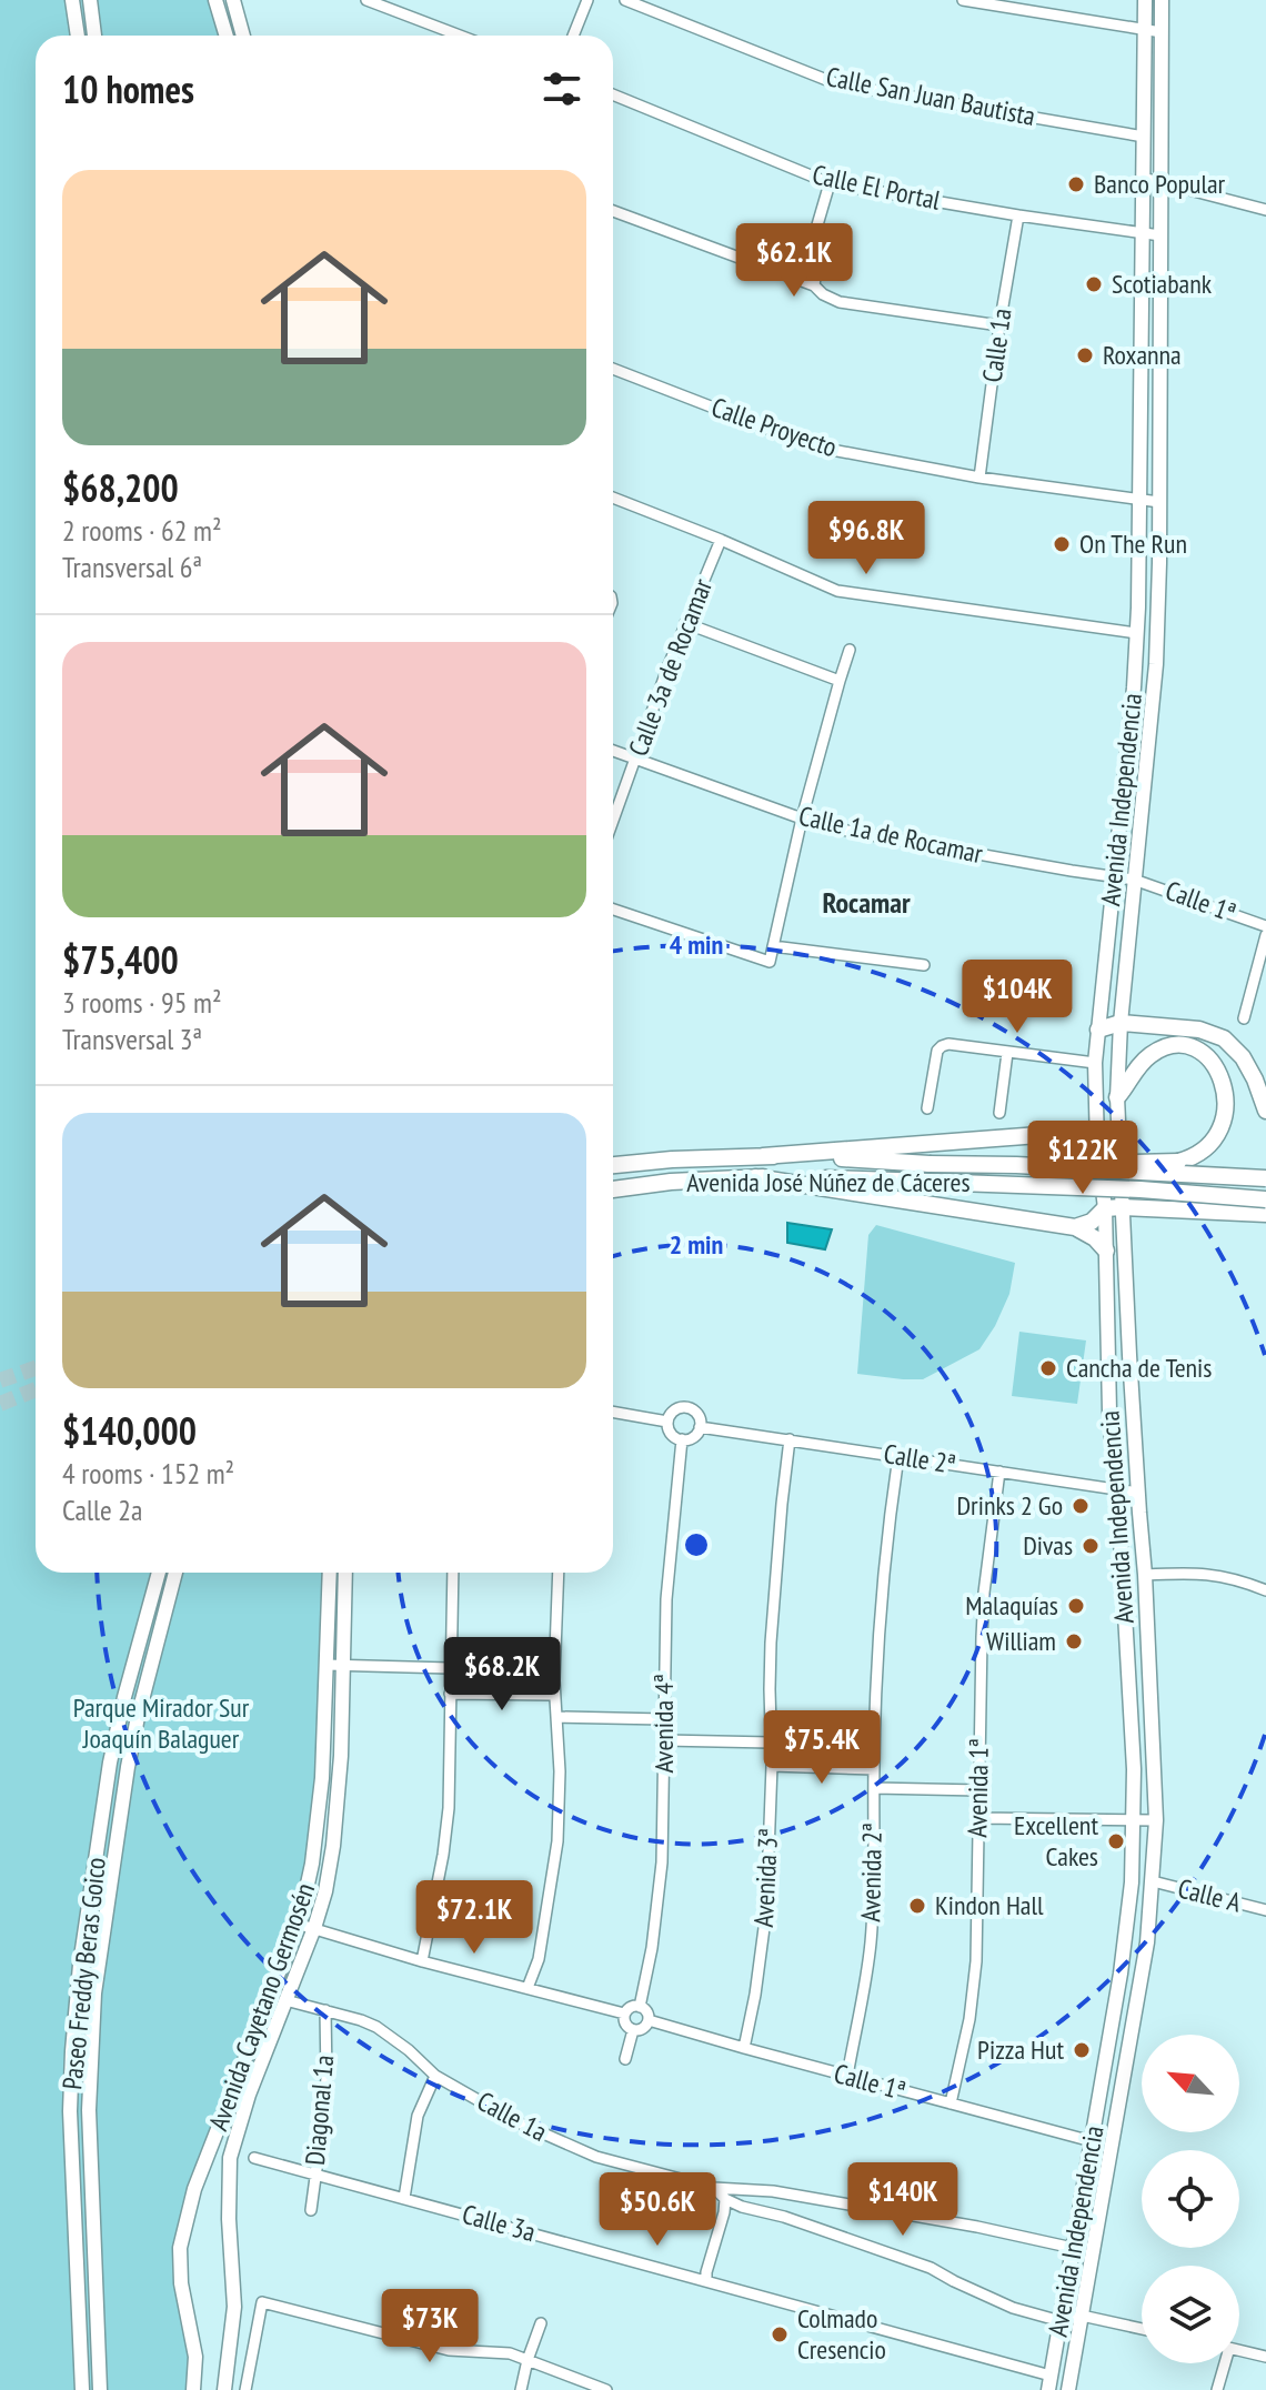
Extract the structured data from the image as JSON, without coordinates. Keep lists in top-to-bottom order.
{
  "streets": {
    "main road": [
      "Avenida Independencia",
      "Avenida José Núñez de Cáceres",
      "Paseo Freddy Beras Goico",
      "Avenida Cayetano Germosén"
    ],
    "street": [
      "Calle San Juan Bautista",
      "Calle El Portal",
      "Calle 1a",
      "Calle Proyecto",
      "Calle 3a de Rocamar",
      "Calle 1a de Rocamar",
      "Calle 1ª",
      "Calle 2ª",
      "Avenida 4ª",
      "Avenida 1ª",
      "Avenida 2ª",
      "Avenida 3ª",
      "Calle A",
      "Diagonal 1a",
      "Calle 3a"
    ]
  },
  "crossings": [
    ["Calle San Juan Bautista", "Avenida Independencia"],
    ["Calle El Portal", "Calle 1a"],
    ["Calle El Portal", "Avenida Independencia"],
    ["Calle 1a", "Calle Proyecto"],
    ["Calle 1a", "Avenida Independencia"],
    ["Calle 1a", "Avenida Cayetano Germosén"],
    ["Calle 1a", "Diagonal 1a"],
    ["Calle Proyecto", "Avenida Independencia"],
    ["Calle 3a de Rocamar", "Calle 1a de Rocamar"],
    ["Avenida Independencia", "Calle 1a de Rocamar"],
    ["Avenida Independencia", "Calle 1ª"],
    ["Avenida Independencia", "Calle 2ª"],
    ["Avenida Independencia", "Calle A"],
    ["Avenida Independencia", "Calle 3a"],
    ["Calle 1a de Rocamar", "Calle 1ª"],
    ["Calle 1ª", "Avenida 4ª"],
    ["Calle 1ª", "Avenida 1ª"],
    ["Calle 1ª", "Avenida 2ª"],
    ["Calle 1ª", "Avenida 3ª"],
    ["Calle 2ª", "Avenida 4ª"],
    ["Calle 2ª", "Avenida 1ª"],
    ["Calle 2ª", "Avenida 2ª"],
    ["Calle 2ª", "Avenida 3ª"],
    ["Diagonal 1a", "Calle 3a"]
  ],
  "districts": ["Rocamar"],
  "parks": ["Parque Mirador Sur Joaquín Balaguer"],
  "places": [
    "Banco Popular",
    "Scotiabank",
    "Roxanna",
    "On The Run",
    "Cancha de Tenis",
    "Drinks 2 Go",
    "Divas",
    "Malaquías",
    "William",
    "Excellent Cakes",
    "Kindon Hall",
    "Pizza Hut",
    "Colmado Cresencio"
  ],
  "north": "top left",
  "page": {
    "heading": "10 homes",
    "list": [
      {
        "name": "$68,200",
        "note": "2 rooms · 62 m² · Transversal 6ª"
      },
      {
        "name": "$75,400",
        "note": "3 rooms · 95 m² · Transversal 3ª"
      },
      {
        "name": "$140,000",
        "note": "4 rooms · 152 m² · Calle 2a"
      }
    ],
    "price": [
      "$62.1K",
      "$96.8K",
      "$104K",
      "$122K",
      "$68.2K",
      "$75.4K",
      "$72.1K",
      "$140K",
      "$50.6K",
      "$73K"
    ]
  },
  "rings": ["4 min", "2 min"]
}
